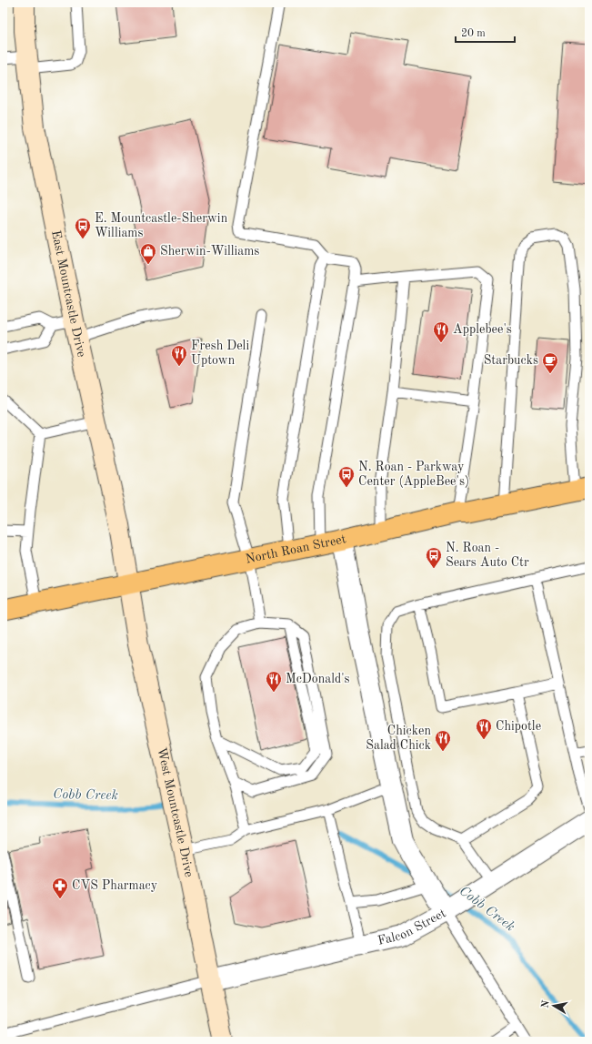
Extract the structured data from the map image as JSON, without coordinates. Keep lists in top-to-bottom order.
{
  "streets": {
    "main road": ["North Roan Street"],
    "street": ["East Mountcastle Drive", "West Mountcastle Drive", "Falcon Street"]
  },
  "crossings": [
    ["East Mountcastle Drive", "North Roan Street"],
    ["East Mountcastle Drive", "West Mountcastle Drive"],
    ["North Roan Street", "West Mountcastle Drive"],
    ["West Mountcastle Drive", "Falcon Street"]
  ],
  "water": ["Cobb Creek"],
  "places": {
    "bus stop": ["E. Mountcastle-Sherwin Williams", "N. Roan - Parkway Center (AppleBee's)", "N. Roan - Sears Auto Ctr"],
    "shop": ["Sherwin-Williams"],
    "restaurant": [
      "Applebee's",
      "Fresh Deli Uptown",
      "McDonald's",
      "Chipotle",
      "Chicken Salad Chick"
    ],
    "cafe": ["Starbucks"],
    "pharmacy": ["CVS Pharmacy"]
  },
  "scale_bar": "20 m",
  "north": "left"
}
